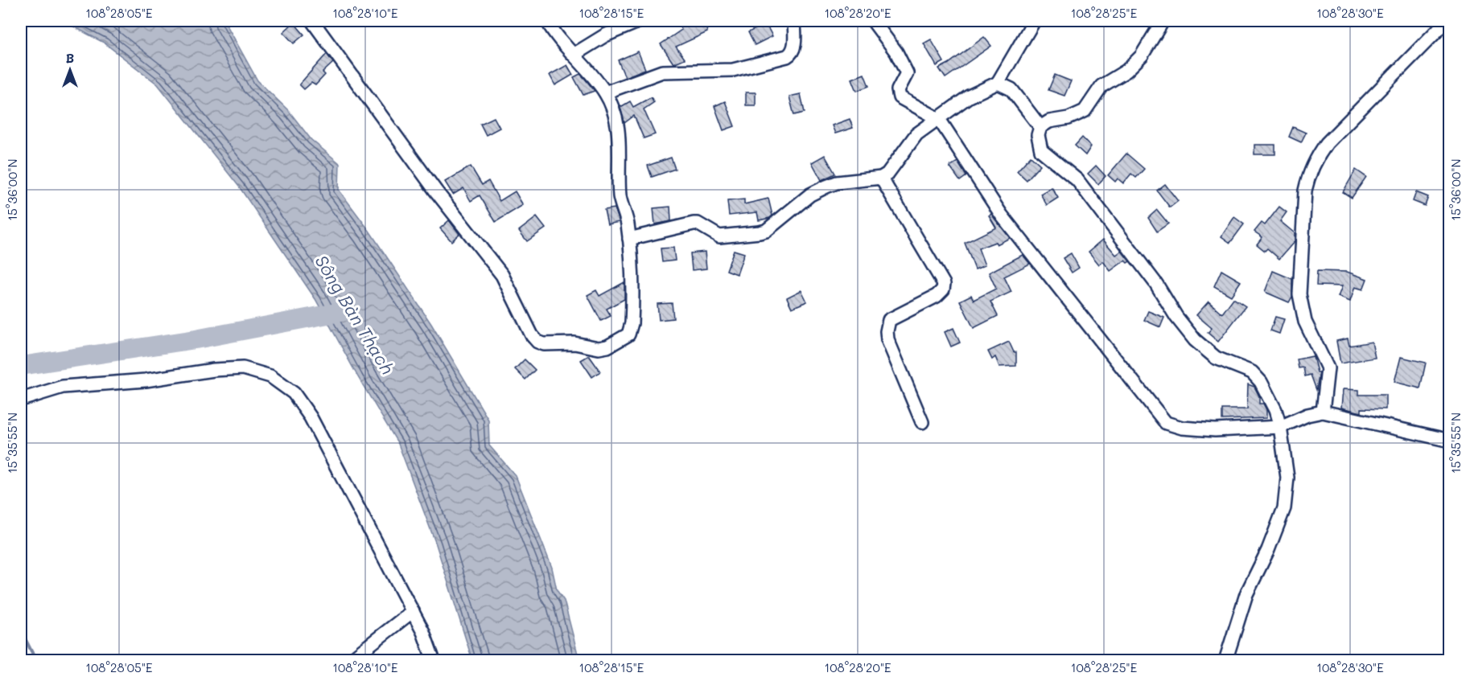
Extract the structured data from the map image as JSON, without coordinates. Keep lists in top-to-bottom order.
{
  "water": ["Sông Bàn Thạch"],
  "north": "top",
  "coordinates": [
    "108°28'05\"E",
    "108°28'10\"E",
    "108°28'15\"E",
    "108°28'20\"E",
    "108°28'25\"E",
    "108°28'30\"E",
    "15°36'00\"N",
    "15°35'55\"N"
  ]
}
